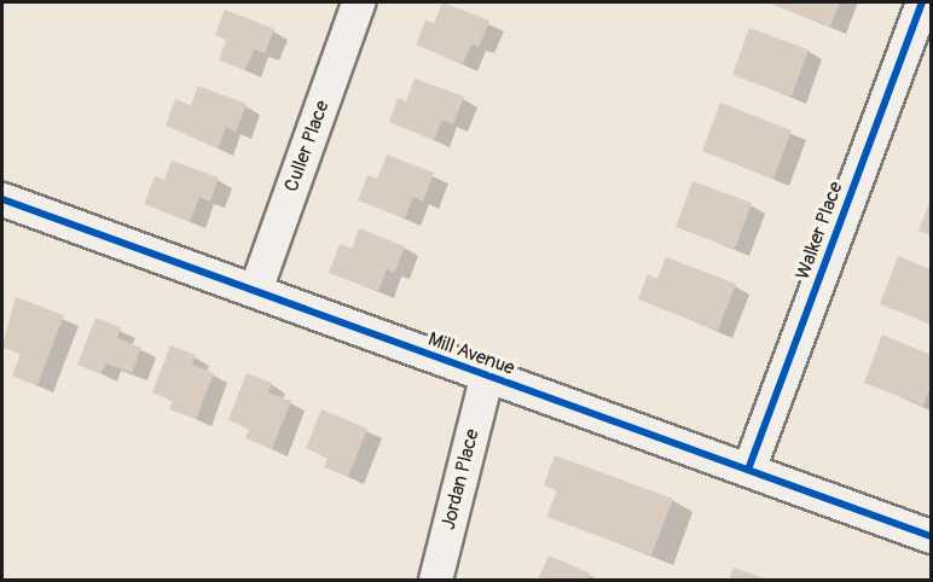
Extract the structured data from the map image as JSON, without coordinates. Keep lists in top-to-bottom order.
{
  "streets": {
    "street": [
      "Culler Place",
      "Walker Place",
      "Mill Avenue",
      "Jordan Place"
    ]
  },
  "crossings": [
    ["Culler Place", "Mill Avenue"],
    ["Walker Place", "Mill Avenue"],
    ["Mill Avenue", "Jordan Place"]
  ]
}
